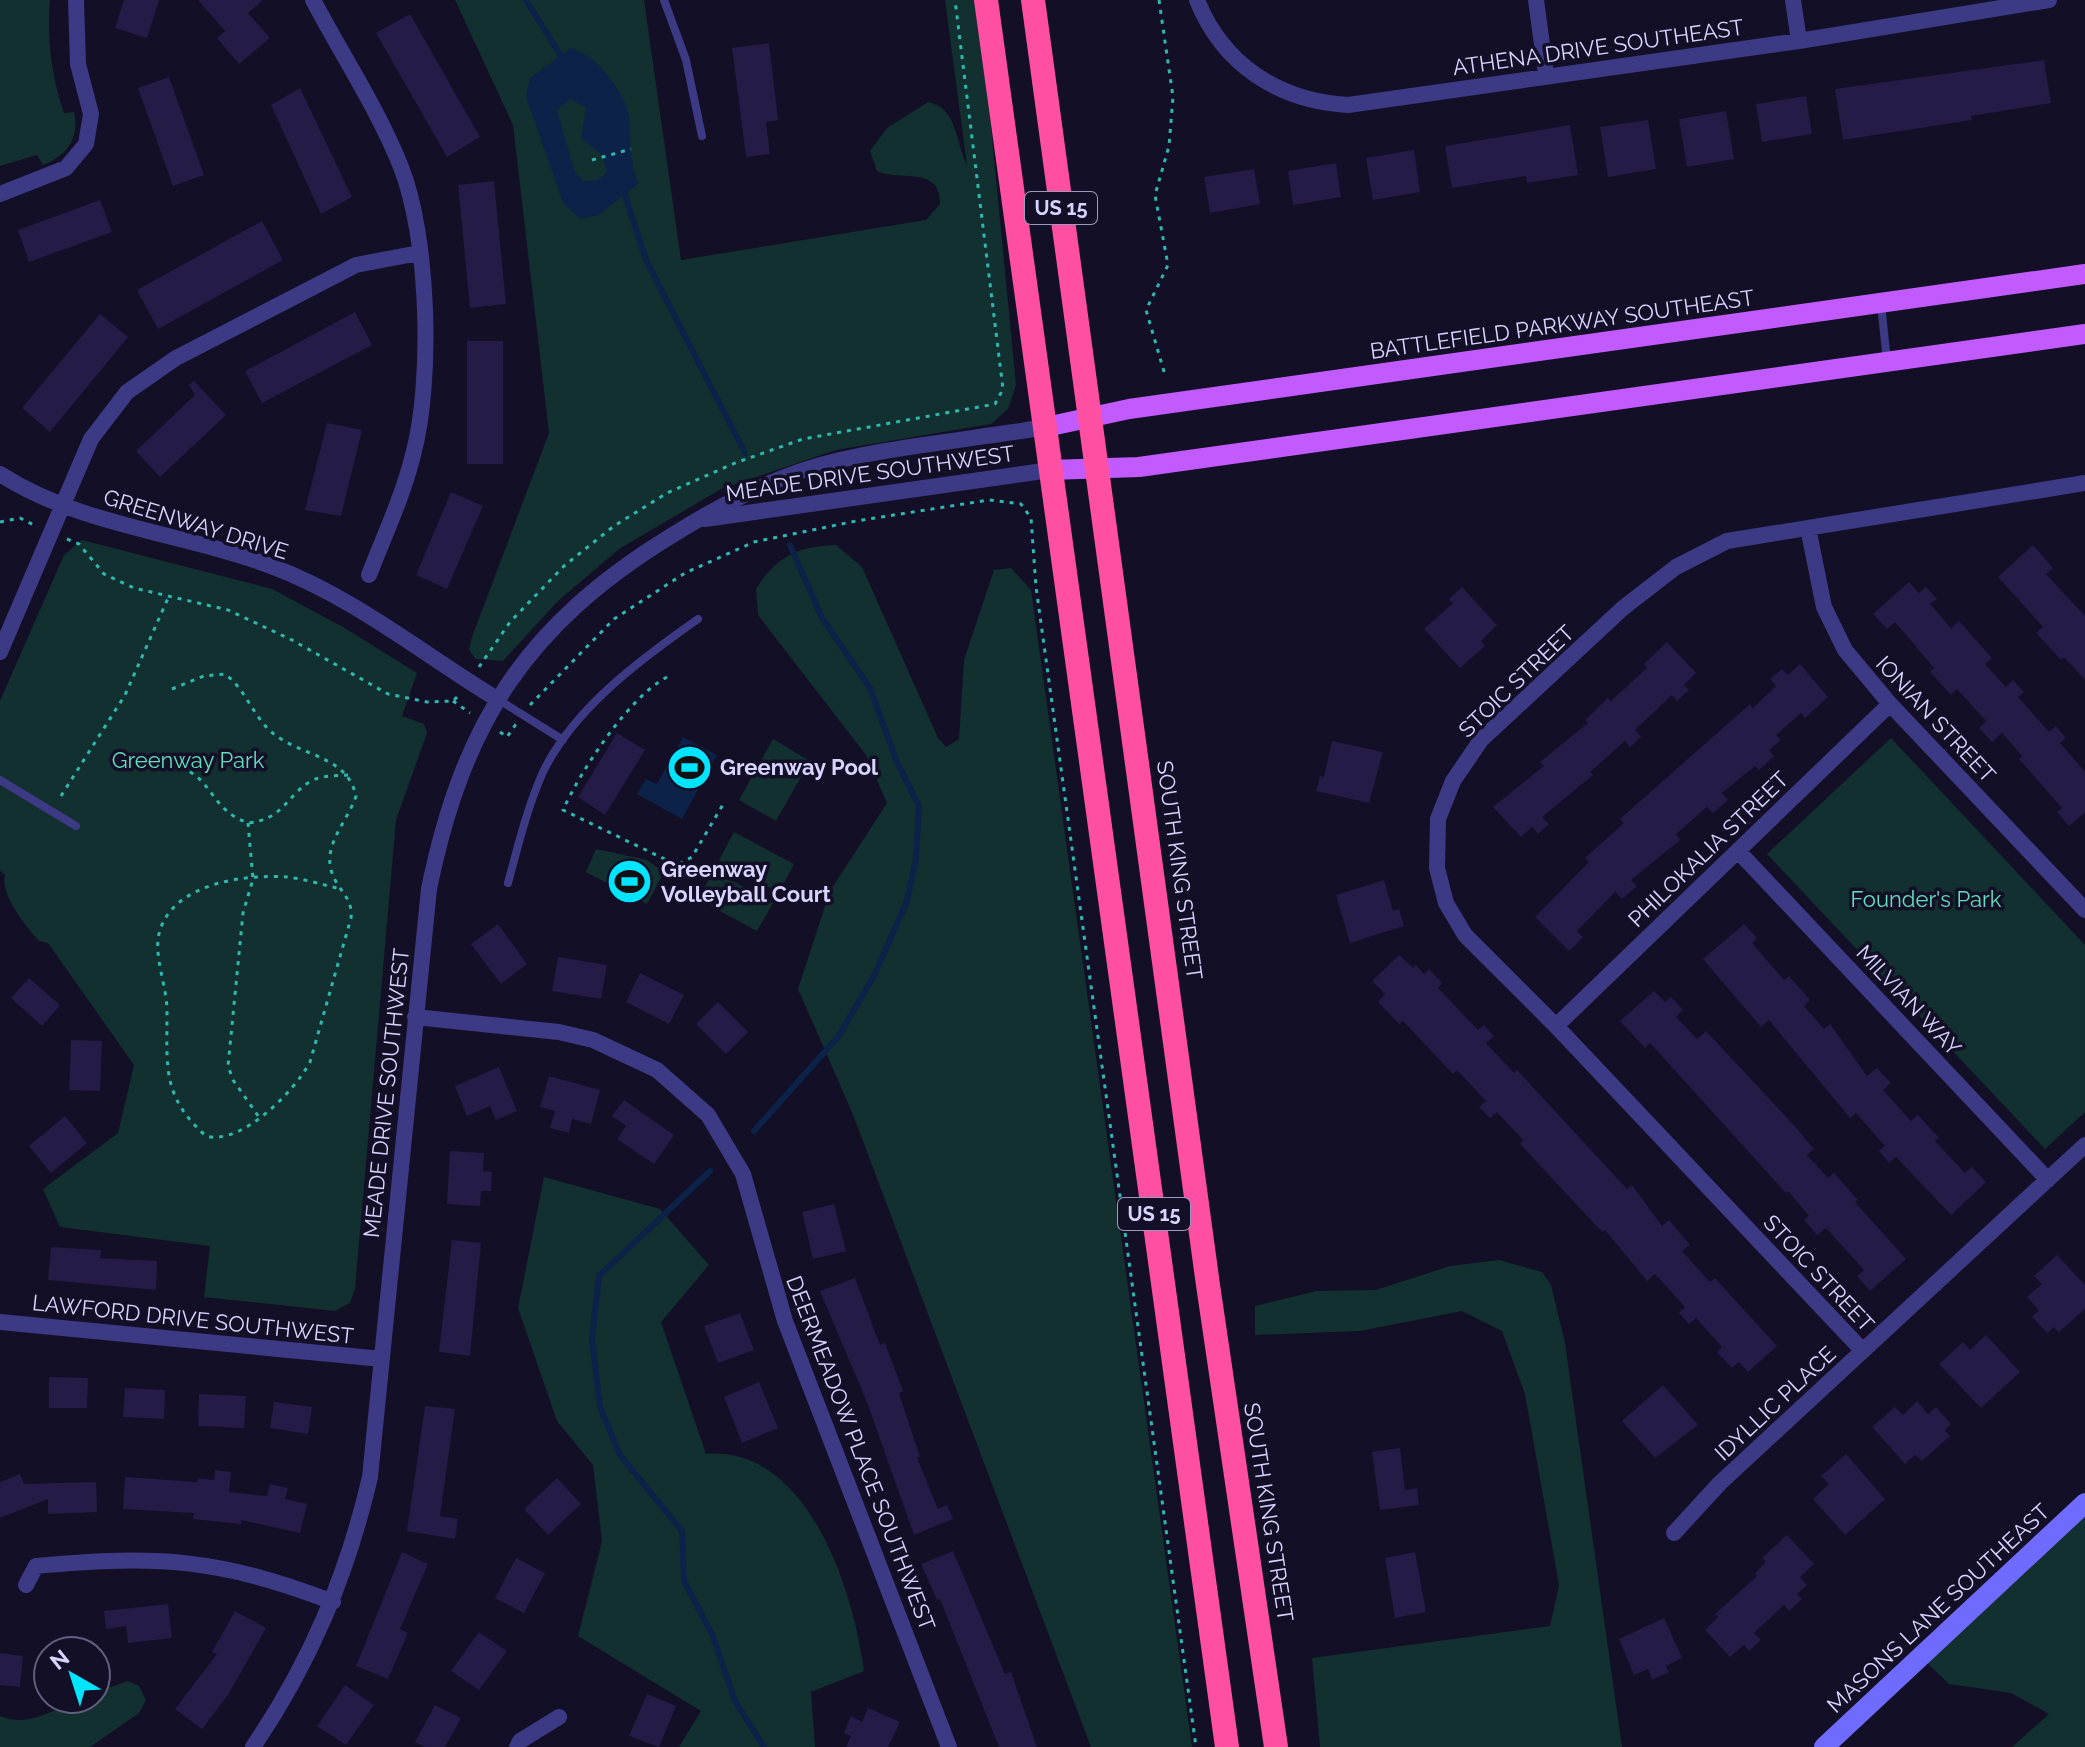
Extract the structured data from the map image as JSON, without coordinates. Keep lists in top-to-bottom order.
{
  "streets": {
    "highway": ["US 15", "SOUTH KING STREET"],
    "main road": ["BATTLEFIELD PARKWAY SOUTHEAST"],
    "street": [
      "ATHENA DRIVE SOUTHEAST",
      "MEADE DRIVE SOUTHWEST",
      "GREENWAY DRIVE",
      "STOIC STREET",
      "IONIAN STREET",
      "PHILOKALIA STREET",
      "MILVIAN WAY",
      "LAWFORD DRIVE SOUTHWEST",
      "IDYLLIC PLACE",
      "DEERMEADOW PLACE SOUTHWEST",
      "MASONS LANE SOUTHEAST"
    ]
  },
  "crossings": [
    ["US 15", "BATTLEFIELD PARKWAY SOUTHEAST"],
    ["US 15", "MEADE DRIVE SOUTHWEST"],
    ["BATTLEFIELD PARKWAY SOUTHEAST", "MEADE DRIVE SOUTHWEST"],
    ["BATTLEFIELD PARKWAY SOUTHEAST", "SOUTH KING STREET"],
    ["MEADE DRIVE SOUTHWEST", "GREENWAY DRIVE"],
    ["MEADE DRIVE SOUTHWEST", "LAWFORD DRIVE SOUTHWEST"],
    ["MEADE DRIVE SOUTHWEST", "DEERMEADOW PLACE SOUTHWEST"],
    ["STOIC STREET", "IONIAN STREET"],
    ["STOIC STREET", "PHILOKALIA STREET"],
    ["STOIC STREET", "IDYLLIC PLACE"],
    ["IONIAN STREET", "PHILOKALIA STREET"],
    ["PHILOKALIA STREET", "MILVIAN WAY"],
    ["MILVIAN WAY", "IDYLLIC PLACE"]
  ],
  "parks": ["Greenway Park", "Founder's Park"],
  "places": {
    "sports": ["Greenway Pool", "Greenway Volleyball Court"]
  },
  "north": "top left"
}
